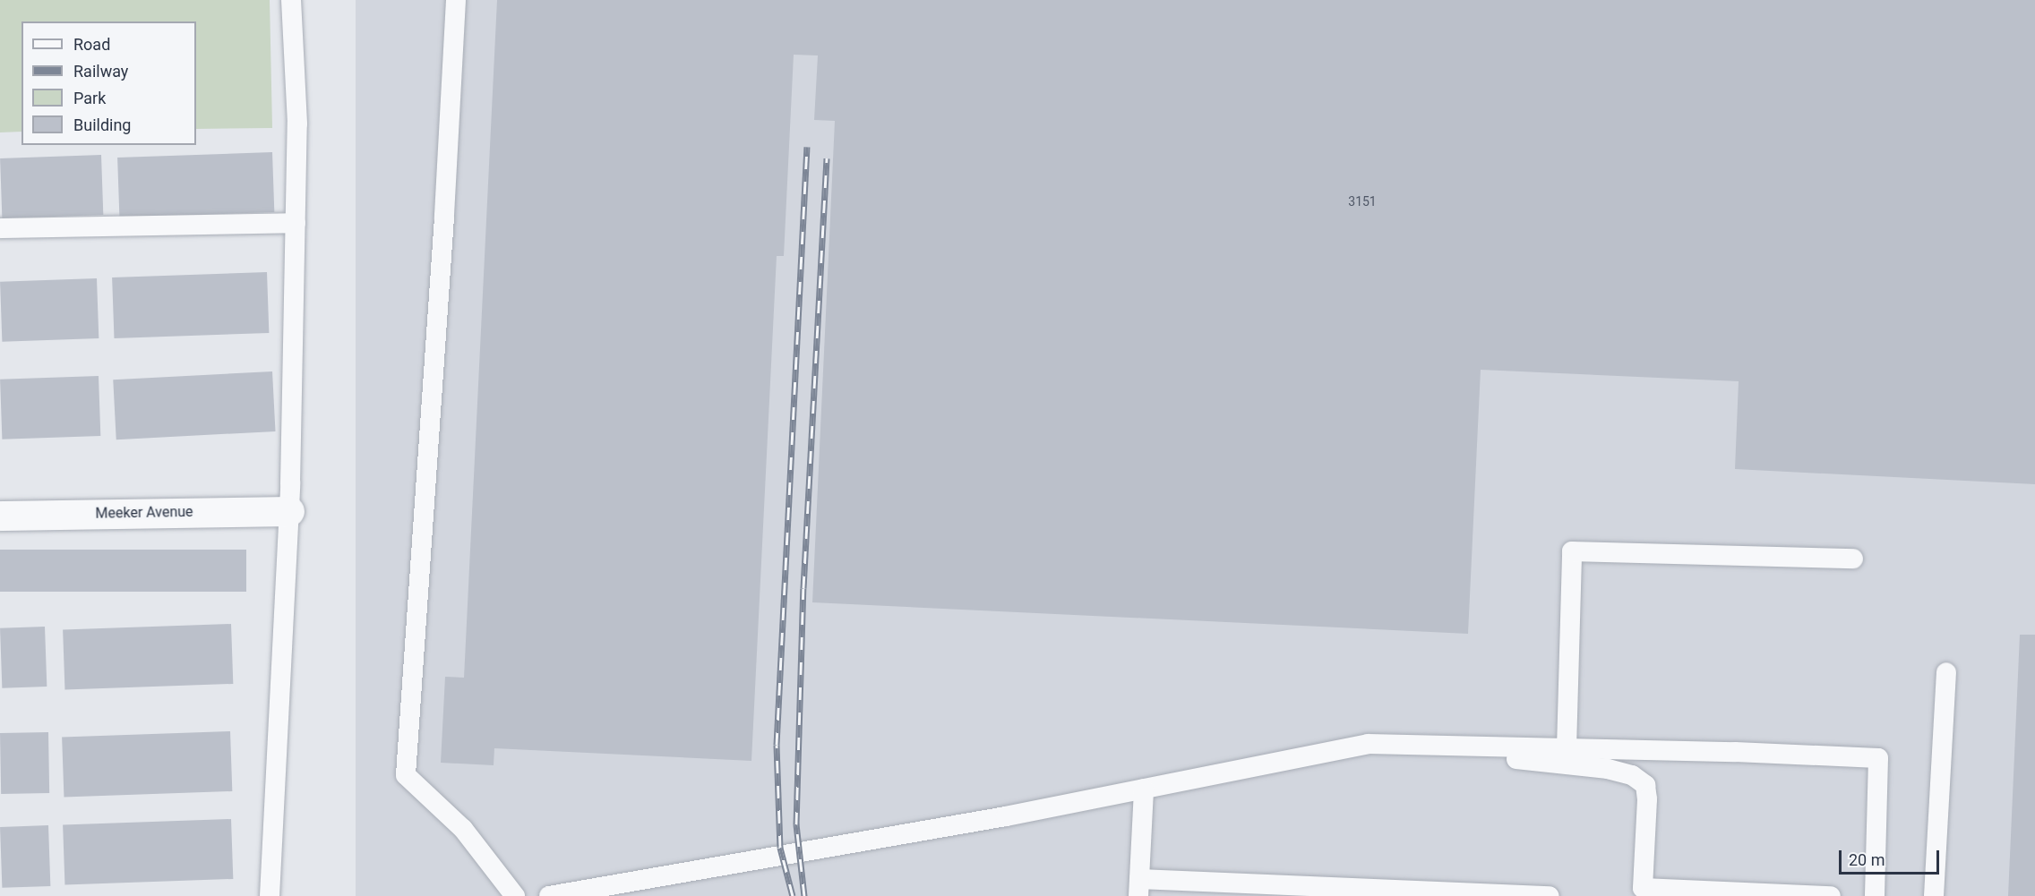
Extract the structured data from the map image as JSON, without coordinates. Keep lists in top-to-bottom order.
{
  "streets": {
    "street": ["Meeker Avenue"]
  },
  "house_numbers": ["3151"],
  "legend": [
    "Road",
    "Railway",
    "Park",
    "Building"
  ],
  "scale_bar": "20 m"
}
